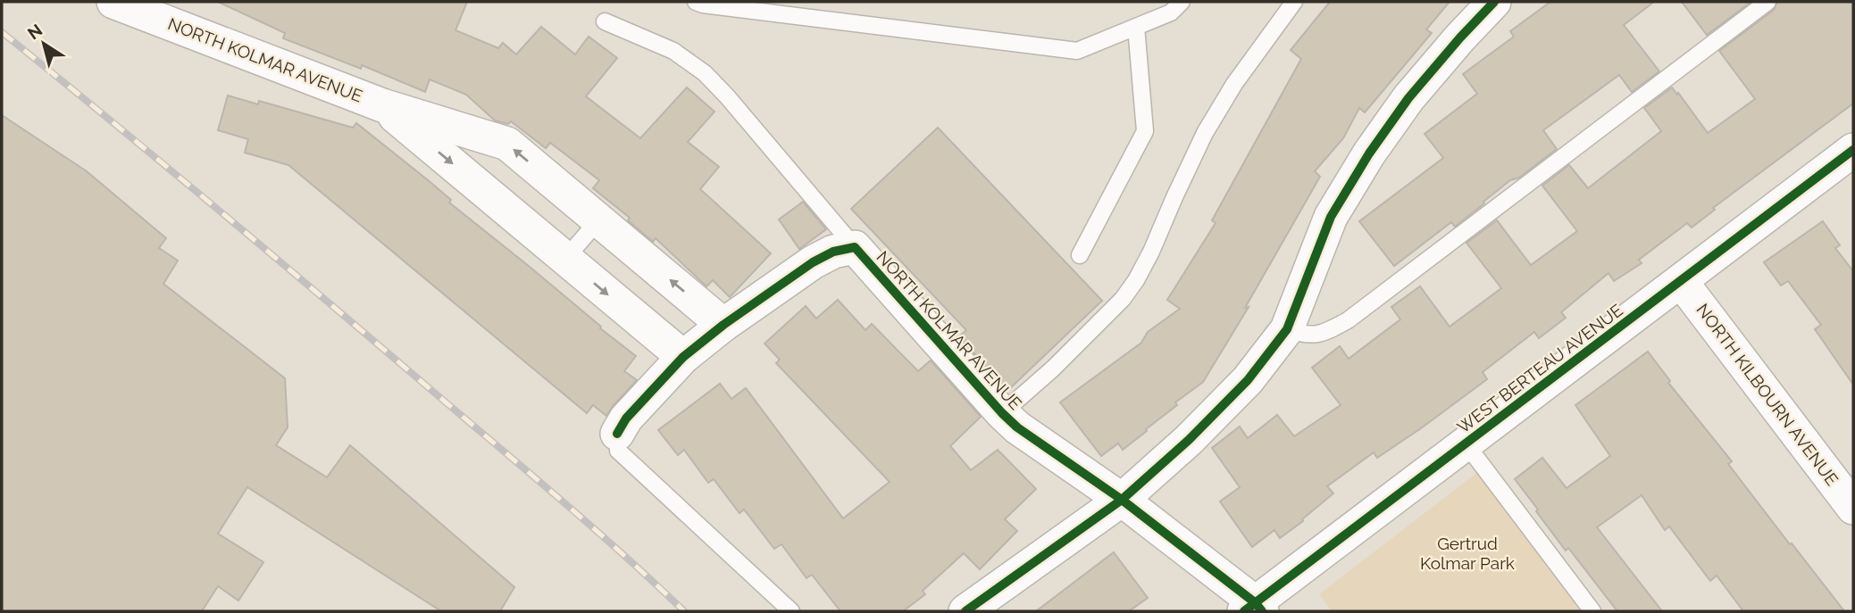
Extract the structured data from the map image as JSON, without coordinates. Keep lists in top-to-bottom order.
{
  "streets": {
    "street": ["NORTH KOLMAR AVENUE", "WEST BERTEAU AVENUE", "NORTH KILBOURN AVENUE"]
  },
  "crossings": [
    ["NORTH KOLMAR AVENUE", "WEST BERTEAU AVENUE"],
    ["WEST BERTEAU AVENUE", "NORTH KILBOURN AVENUE"]
  ],
  "parks": ["Gertrud Kolmar Park"],
  "north": "top left"
}
